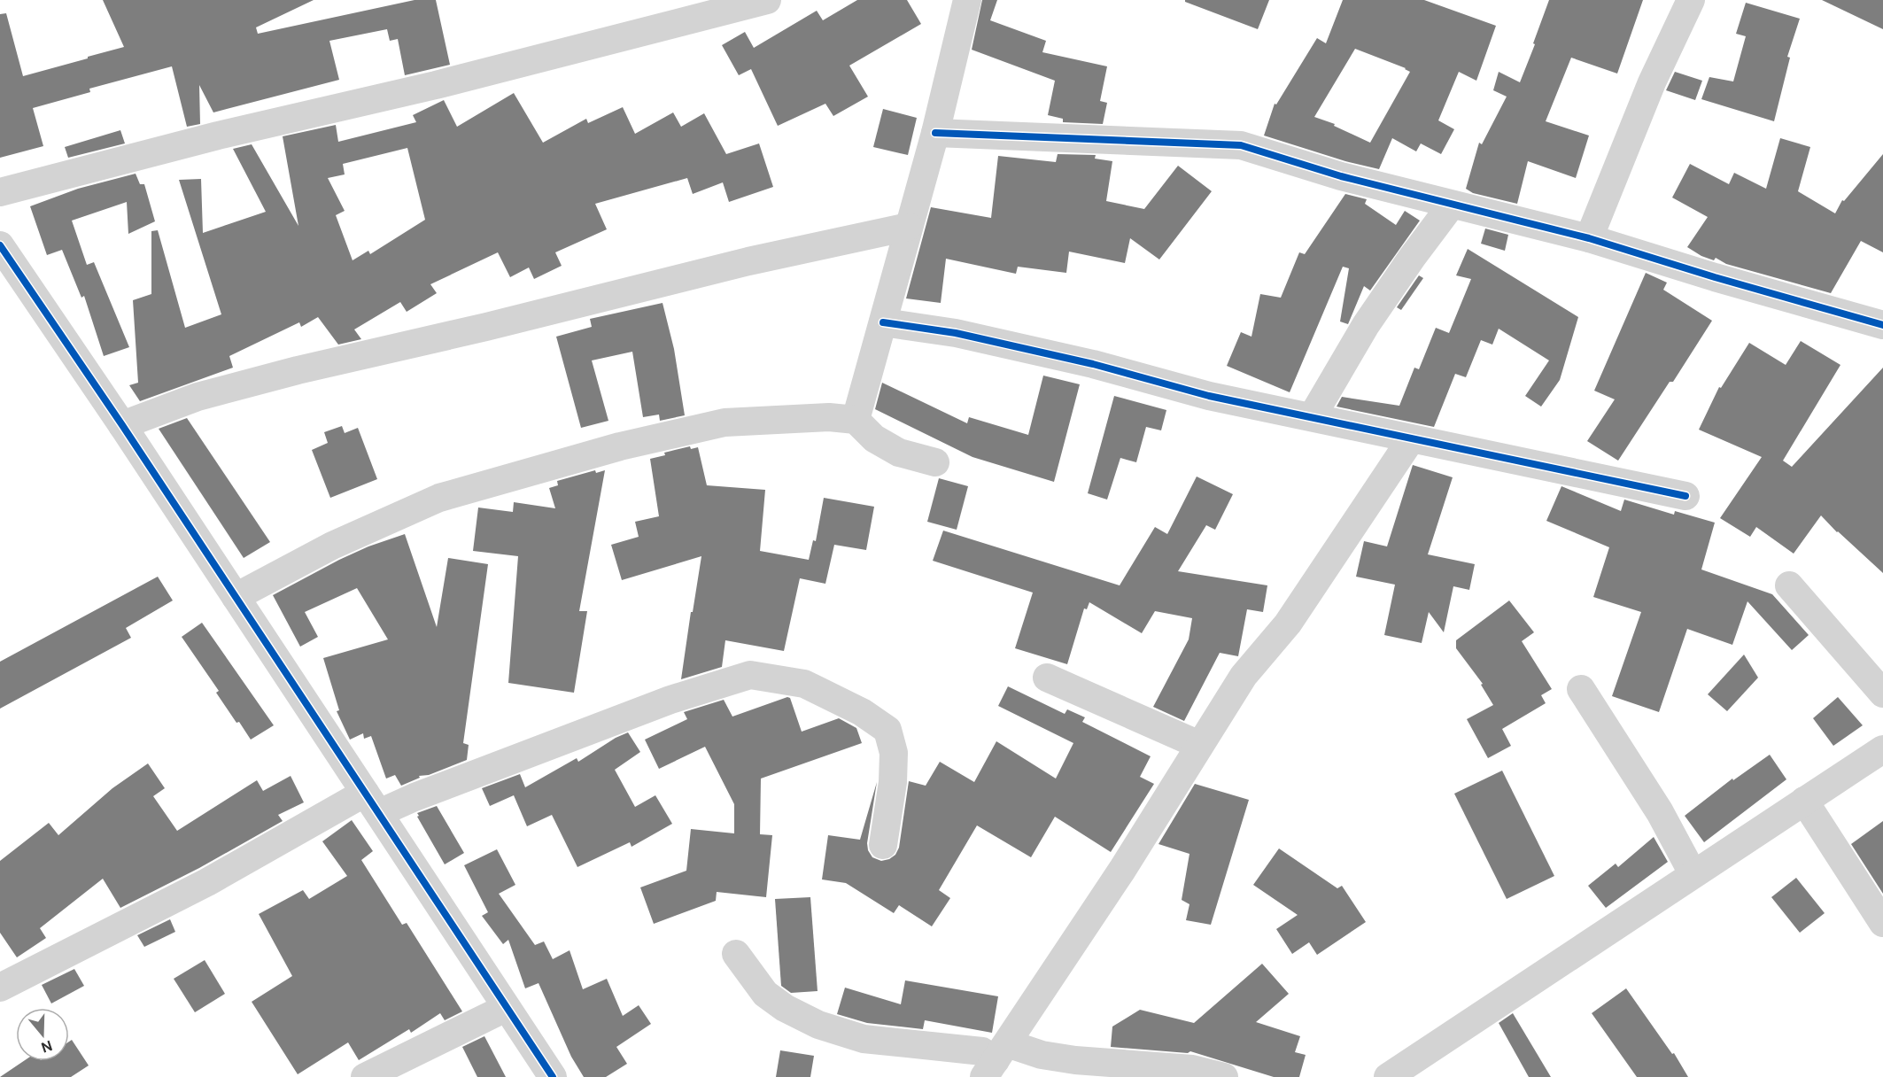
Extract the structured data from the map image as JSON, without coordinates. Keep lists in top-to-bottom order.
{
  "north": "bottom"
}
